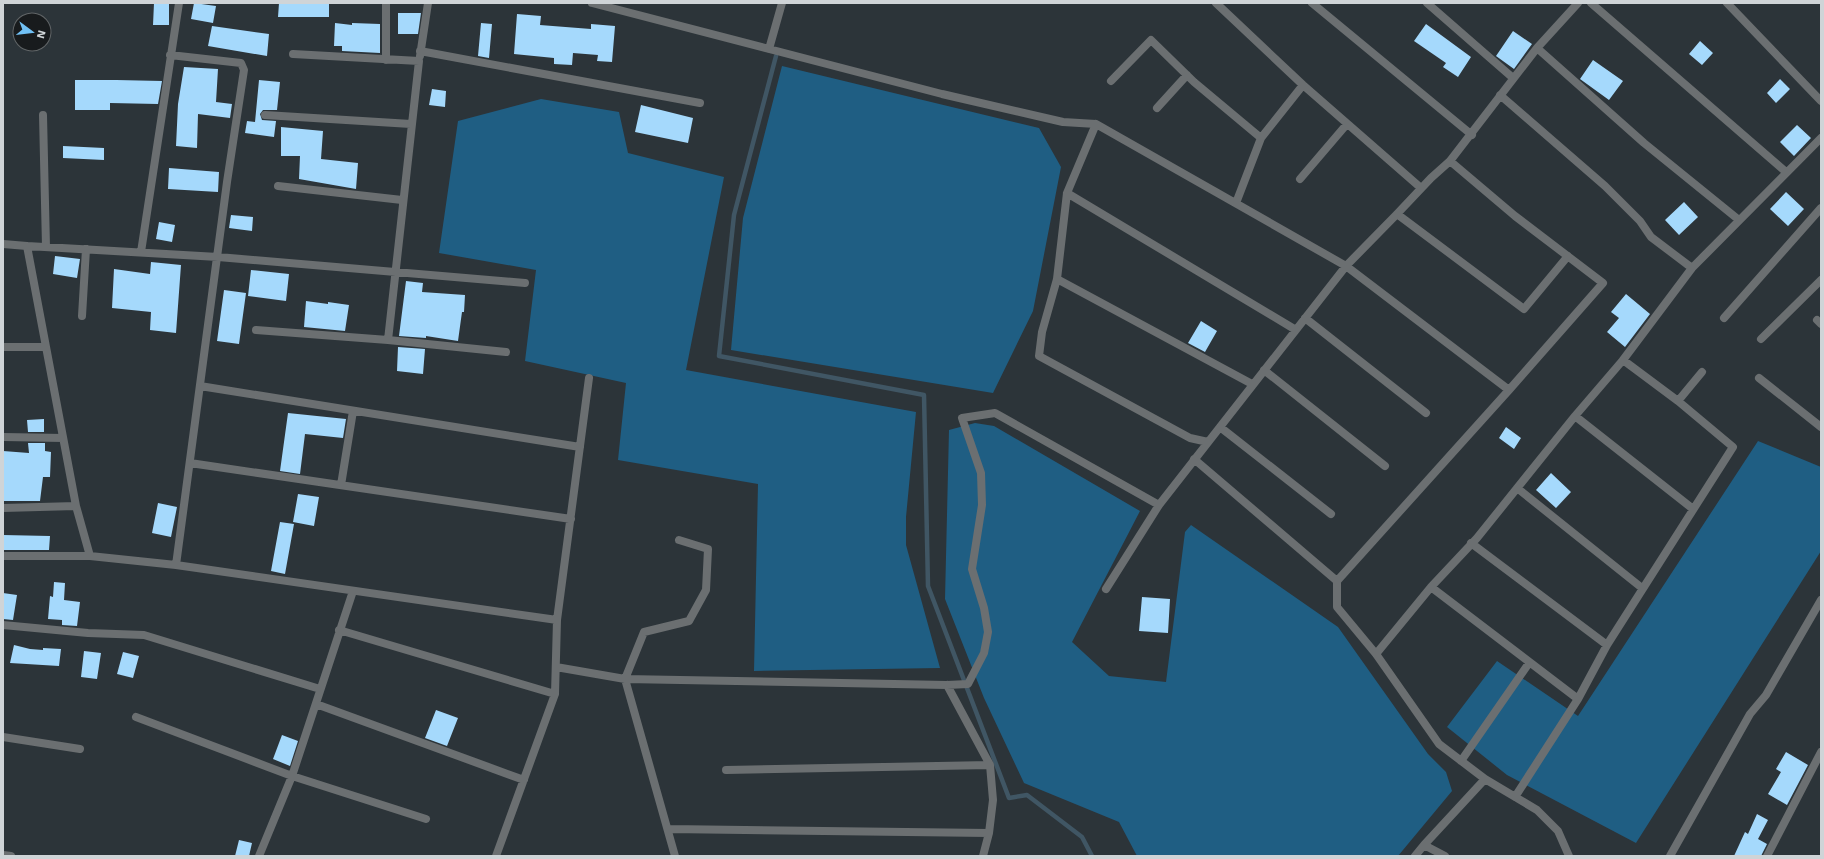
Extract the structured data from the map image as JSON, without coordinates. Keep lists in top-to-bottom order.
{
  "north": "right"
}
